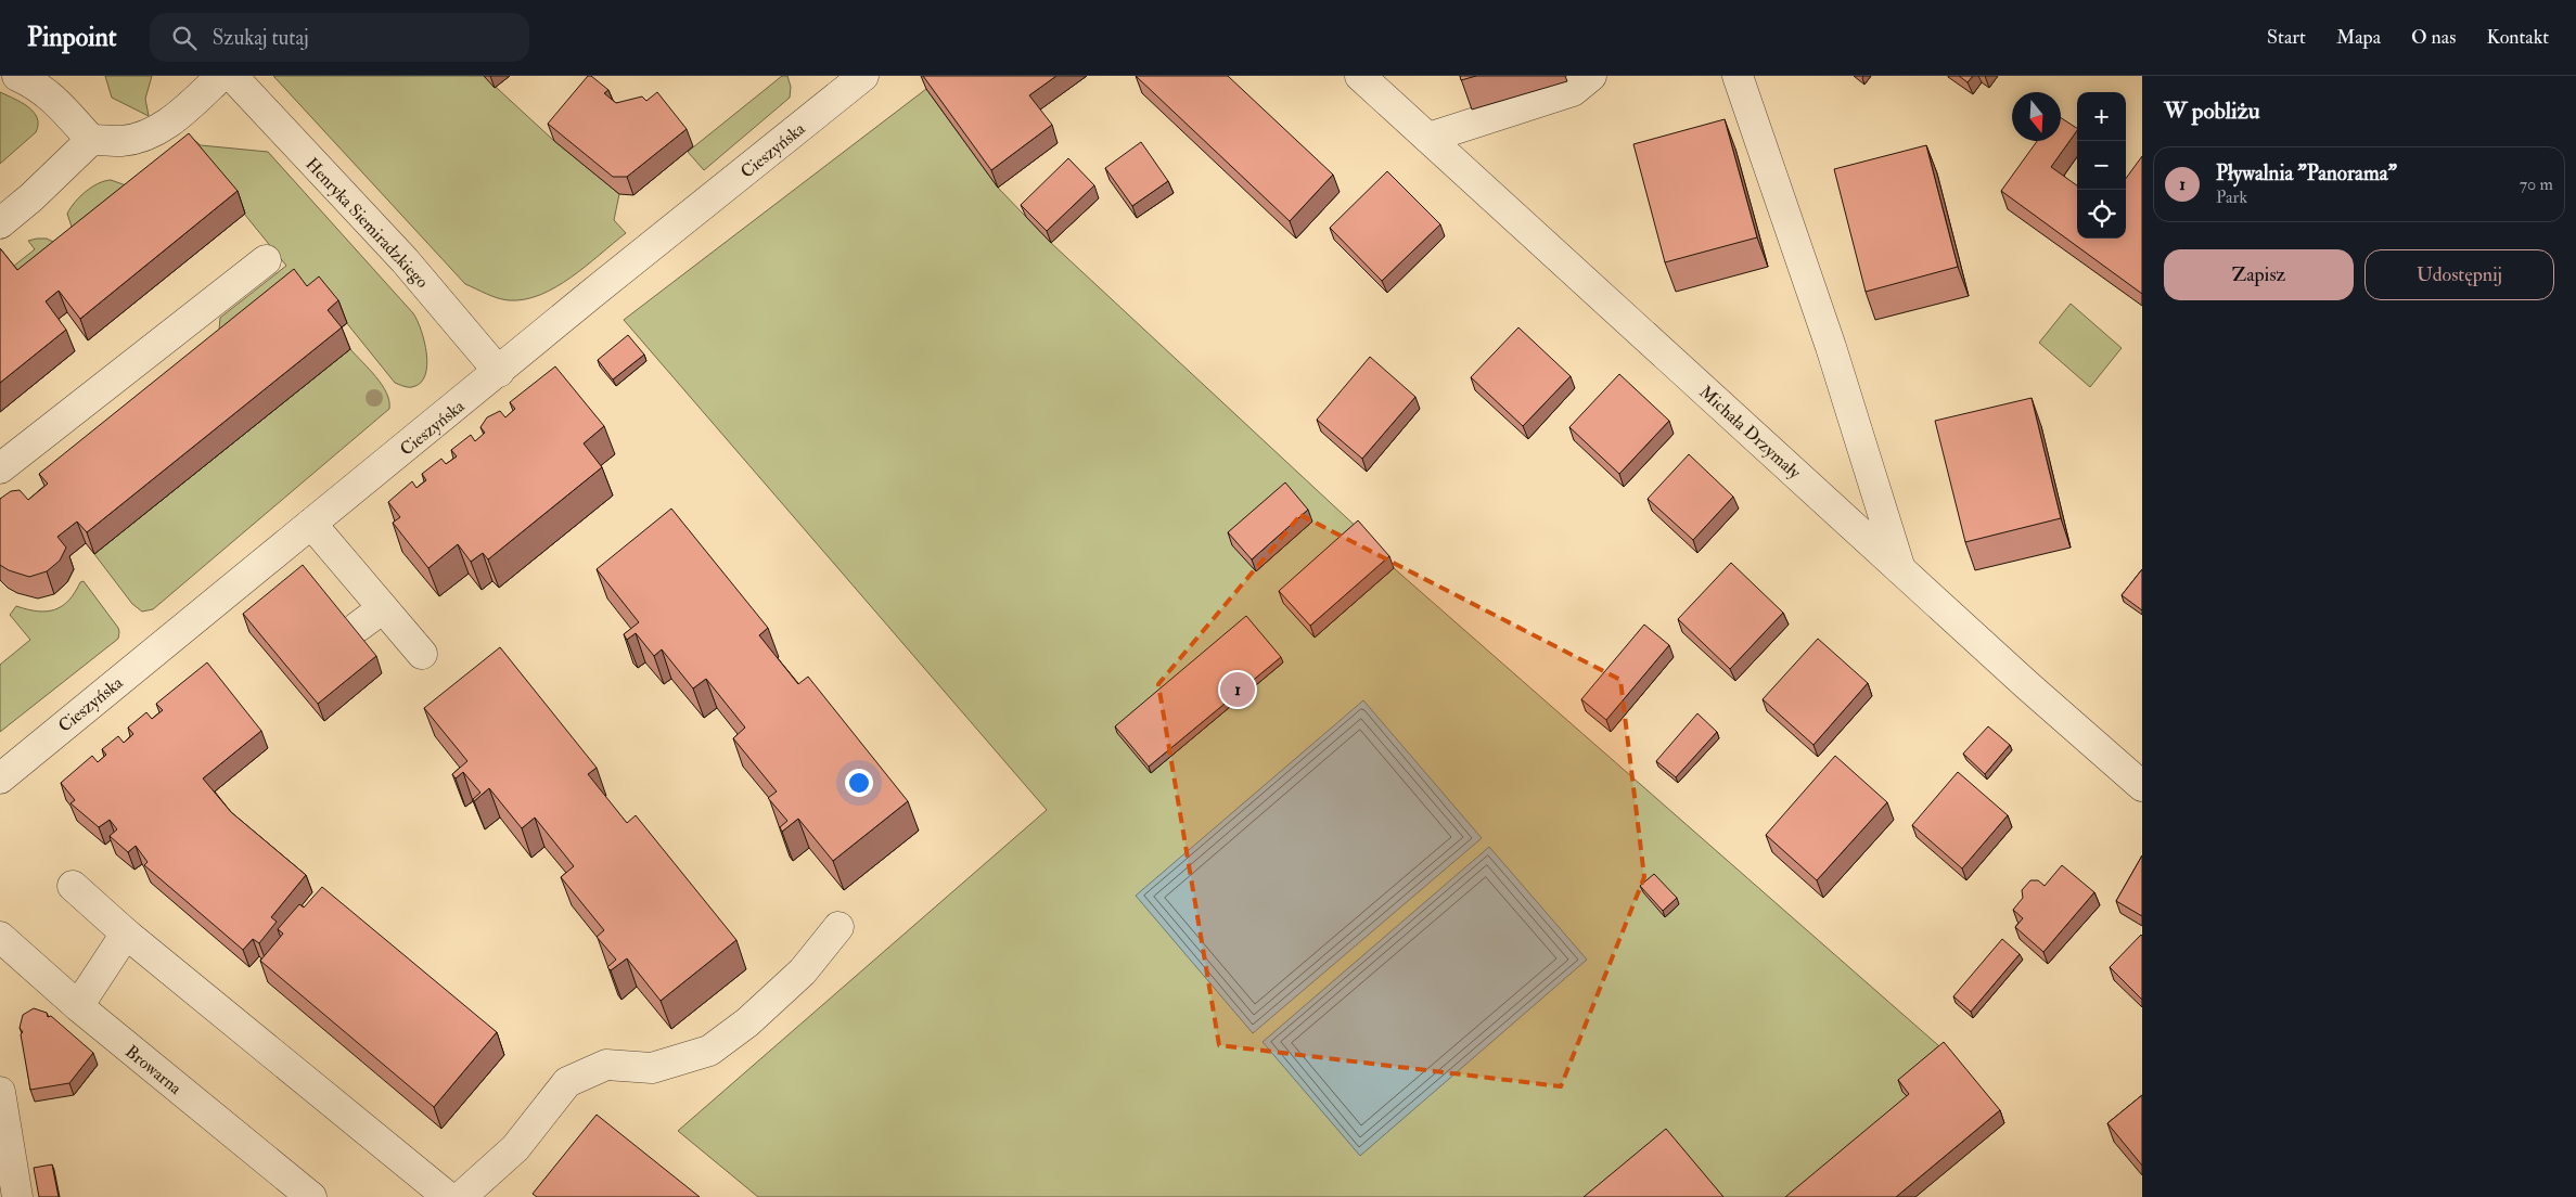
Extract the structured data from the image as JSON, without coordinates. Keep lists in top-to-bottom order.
{
  "streets": {
    "street": [
      "Cieszyńska",
      "Henryka Siemiradzkiego",
      "Michała Drzymały",
      "Browarna"
    ]
  },
  "crossings": [
    ["Cieszyńska", "Henryka Siemiradzkiego"]
  ],
  "north": "bottom",
  "page": {
    "header": "Pinpoint",
    "search": "Szukaj tutaj",
    "nav": [
      "Start",
      "Mapa",
      "O nas",
      "Kontakt"
    ],
    "heading": "W pobliżu",
    "map_buttons": ["+", "−"],
    "list": [
      {
        "mark": "1",
        "name": "Pływalnia \"Panorama\"",
        "note": "Park",
        "value": "70 m"
      }
    ],
    "buttons": ["Zapisz", "Udostępnij"],
    "pins": "1"
  }
}
